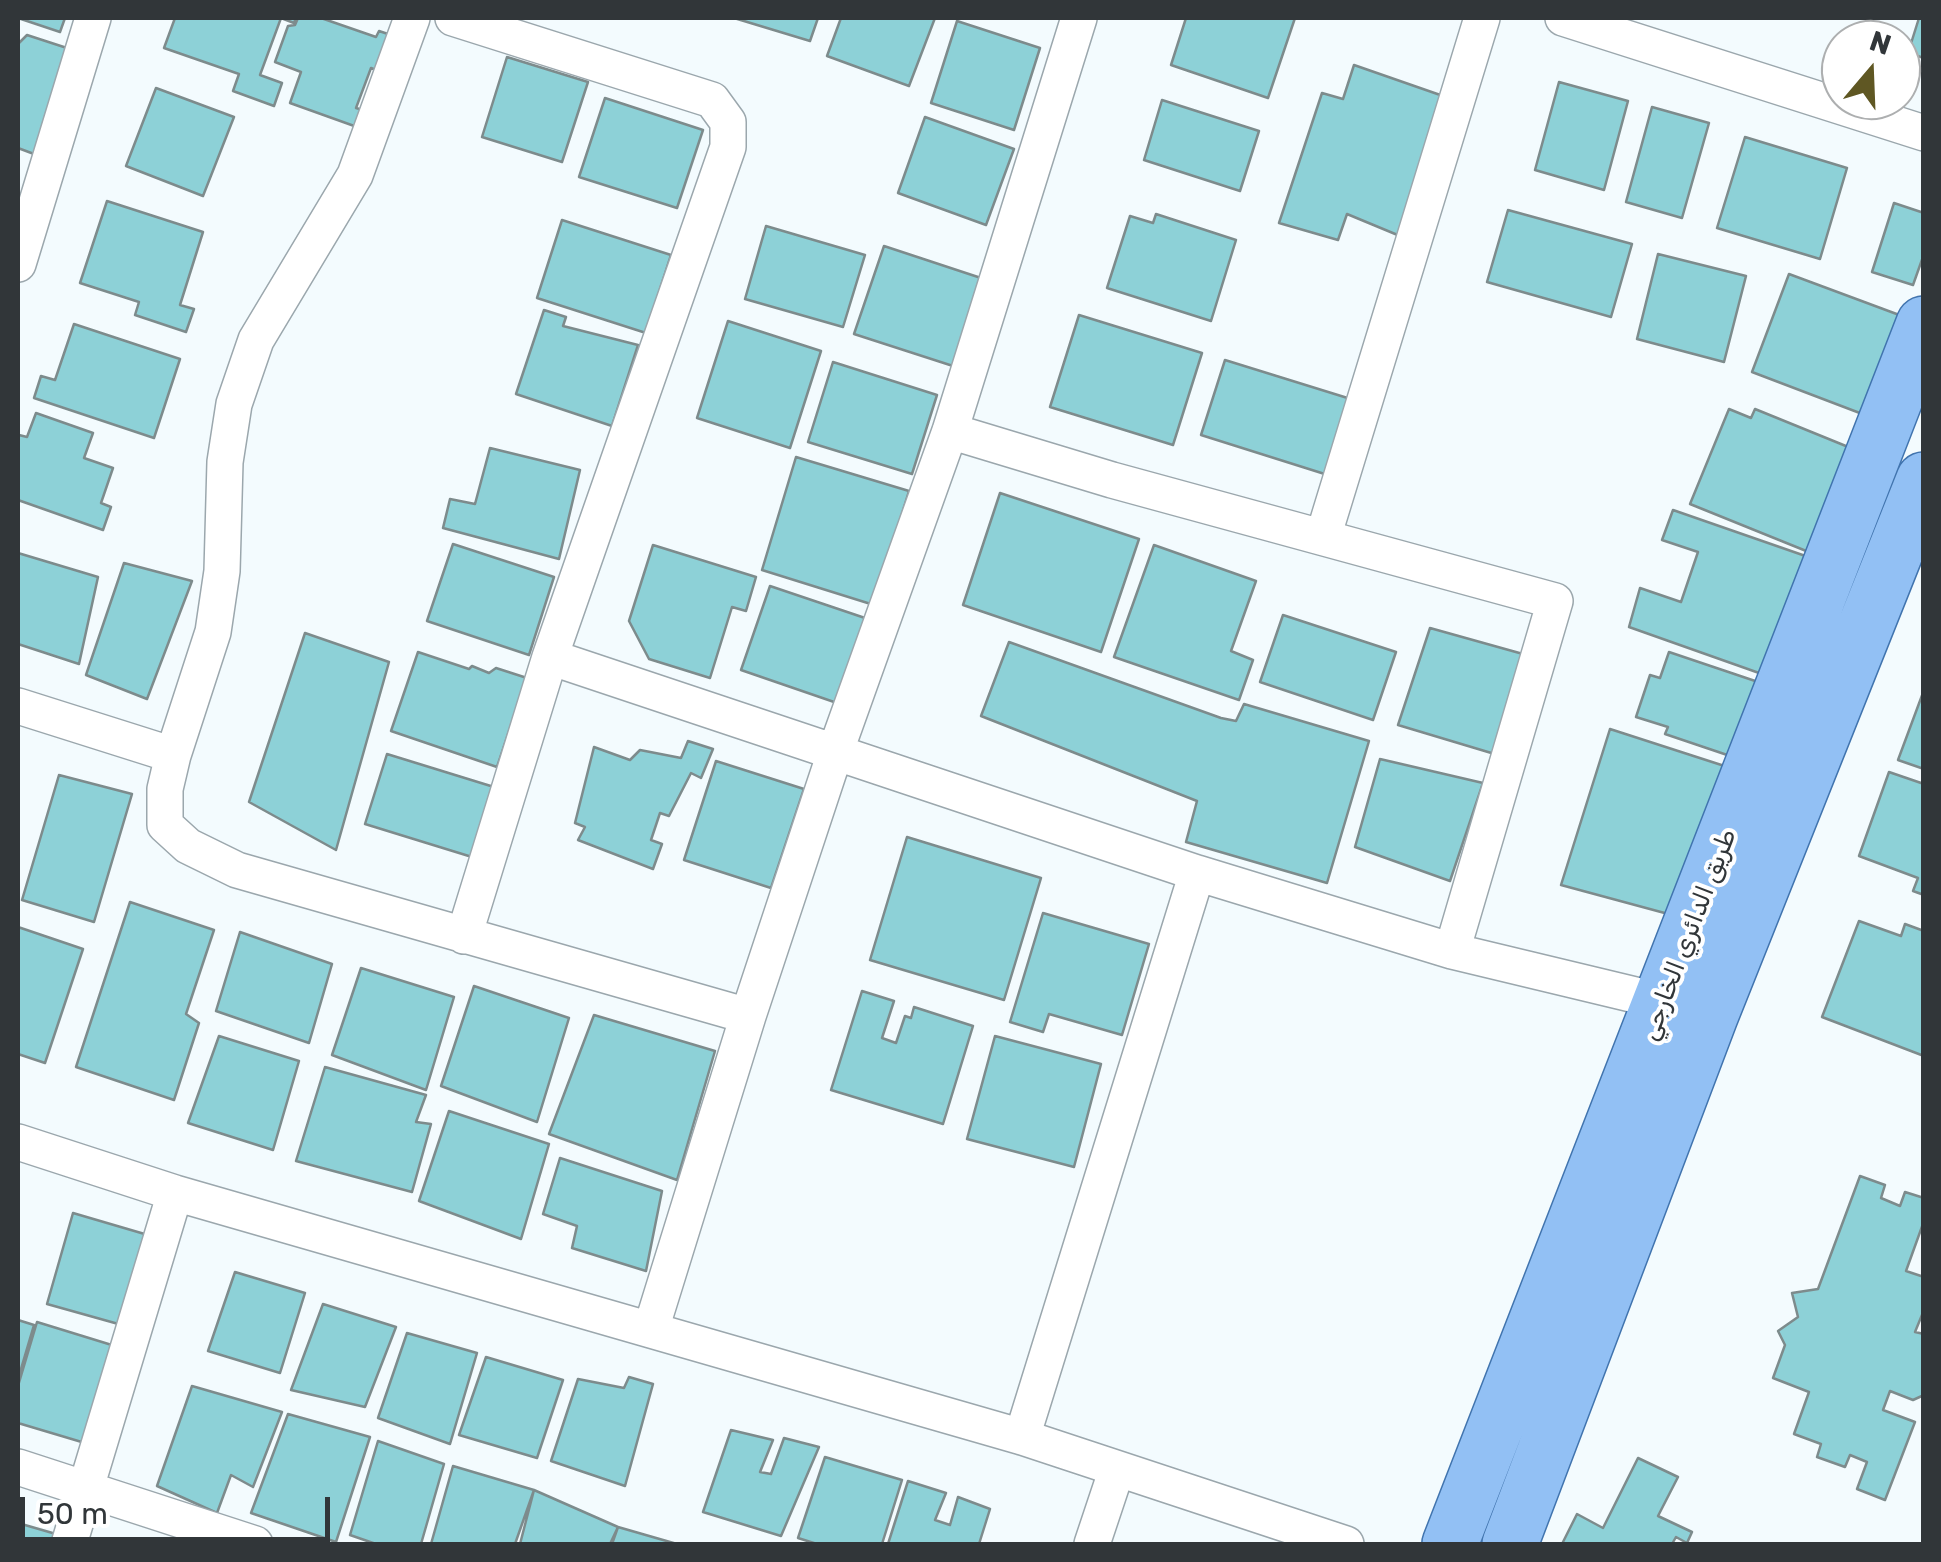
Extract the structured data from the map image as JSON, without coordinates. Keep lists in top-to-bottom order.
{
  "streets": {
    "main road": ["طريق الدائري الخارجي"]
  },
  "scale_bar": "50 m",
  "north": "top"
}
